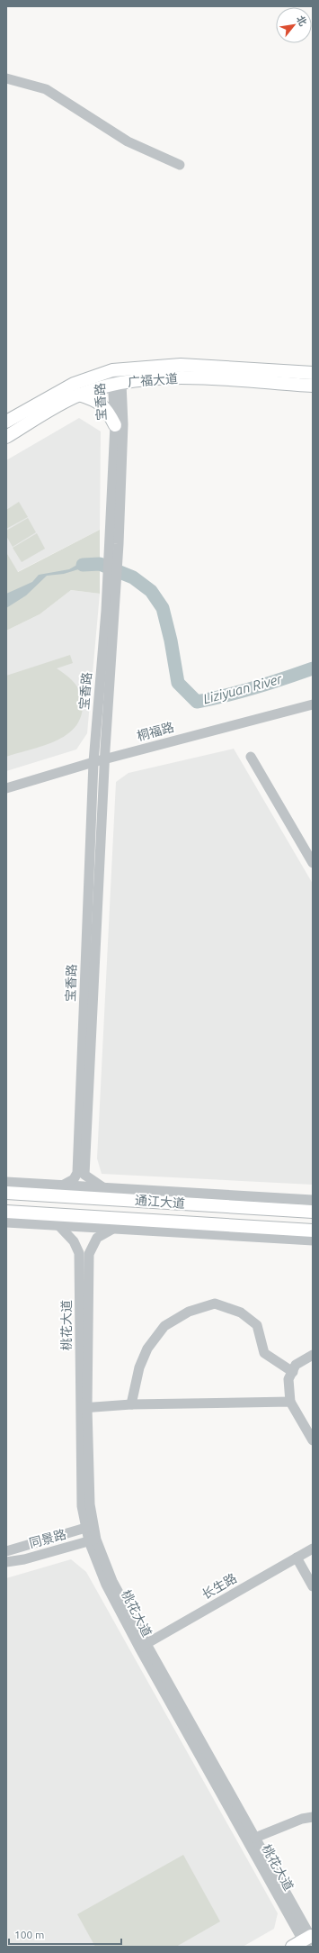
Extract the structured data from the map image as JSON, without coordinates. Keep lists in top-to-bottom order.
{
  "streets": {
    "main road": ["广福大道", "通江大道"],
    "street": [
      "宝香路",
      "桐福路",
      "桃花大道",
      "同景路",
      "长生路"
    ]
  },
  "crossings": [
    ["广福大道", "宝香路"],
    ["宝香路", "桐福路"],
    ["桃花大道", "同景路"],
    ["桃花大道", "长生路"]
  ],
  "water": ["Liziyuan River"],
  "scale_bar": "100 m",
  "north": "top right"
}
